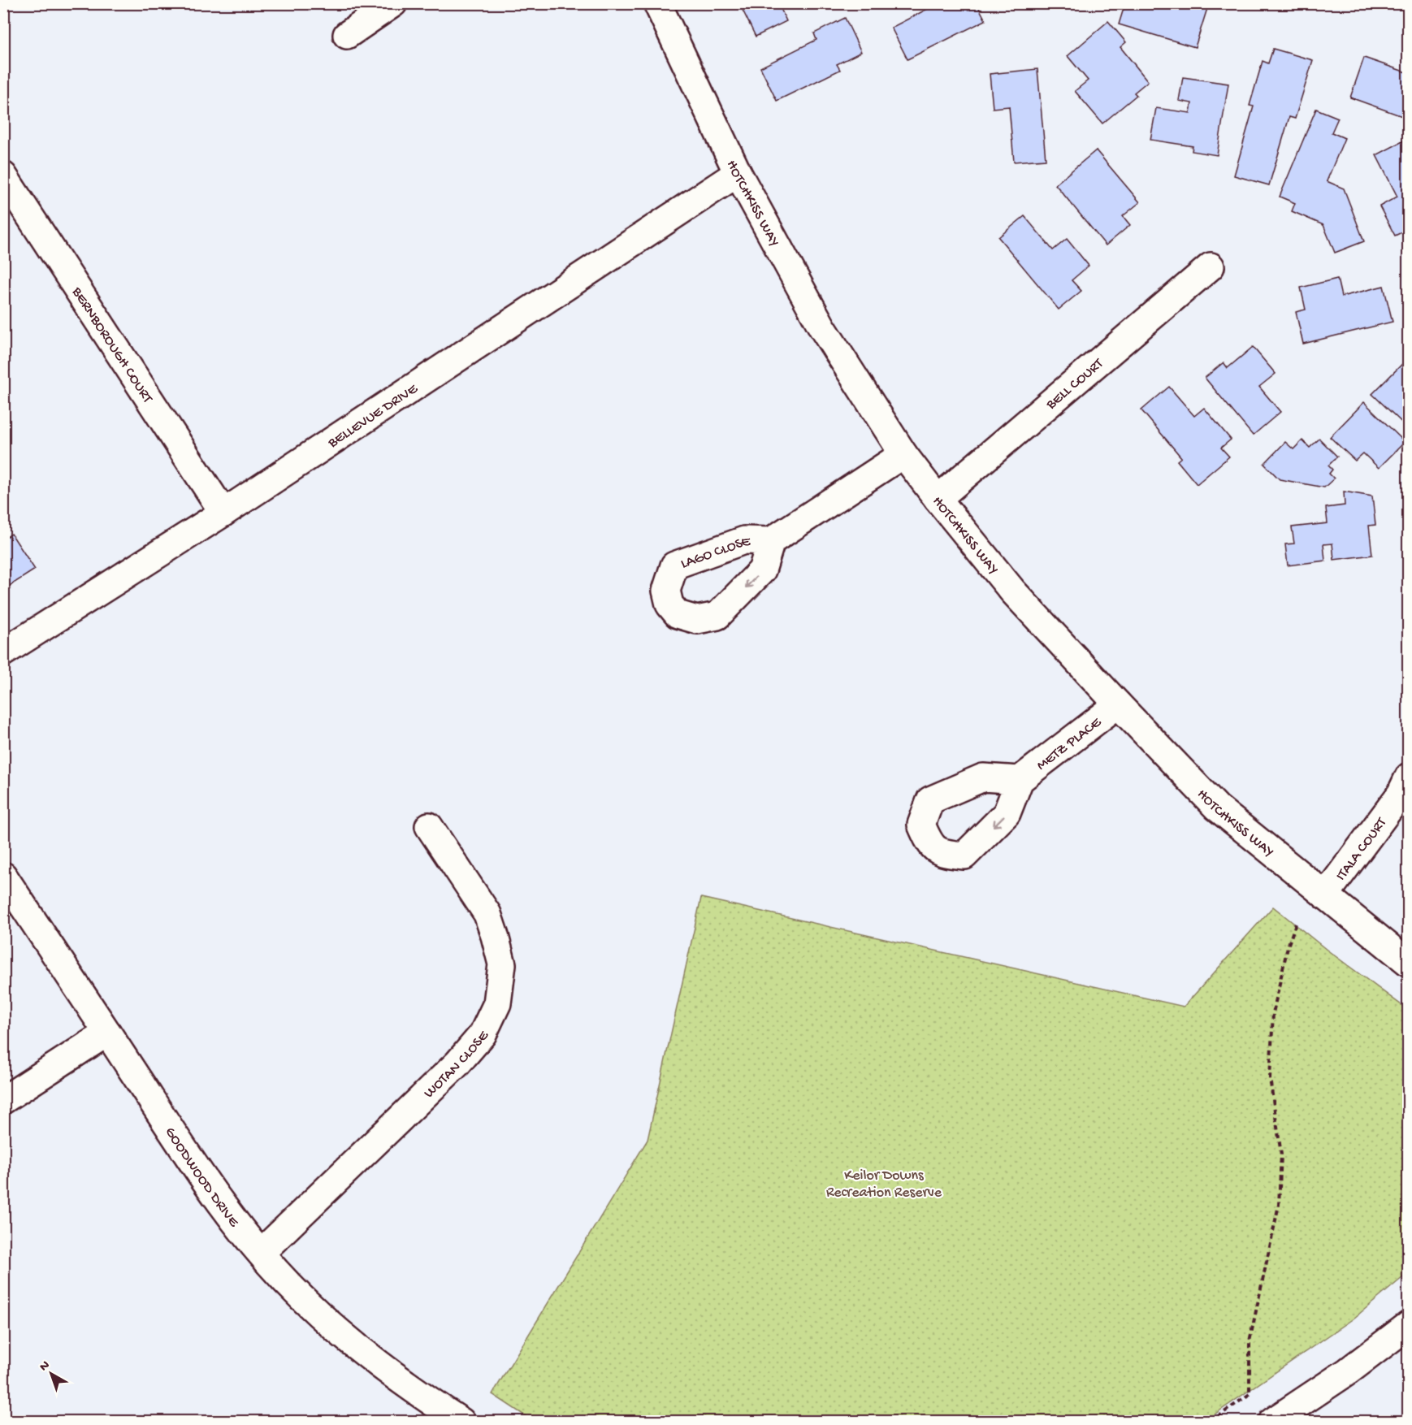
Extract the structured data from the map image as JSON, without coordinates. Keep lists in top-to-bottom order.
{
  "streets": {
    "street": [
      "HOTCHKISS WAY",
      "BERNBOROUGH COURT",
      "BELL COURT",
      "BELLEVUE DRIVE",
      "LAGO CLOSE",
      "METZ PLACE",
      "ITALA COURT",
      "WOTAN CLOSE",
      "GOODWOOD DRIVE"
    ]
  },
  "crossings": [
    ["HOTCHKISS WAY", "BELL COURT"],
    ["HOTCHKISS WAY", "BELLEVUE DRIVE"],
    ["HOTCHKISS WAY", "LAGO CLOSE"],
    ["HOTCHKISS WAY", "METZ PLACE"],
    ["HOTCHKISS WAY", "ITALA COURT"],
    ["BERNBOROUGH COURT", "BELLEVUE DRIVE"],
    ["WOTAN CLOSE", "GOODWOOD DRIVE"]
  ],
  "parks": ["Keilor Downs Recreation Reserve"],
  "north": "top left"
}
